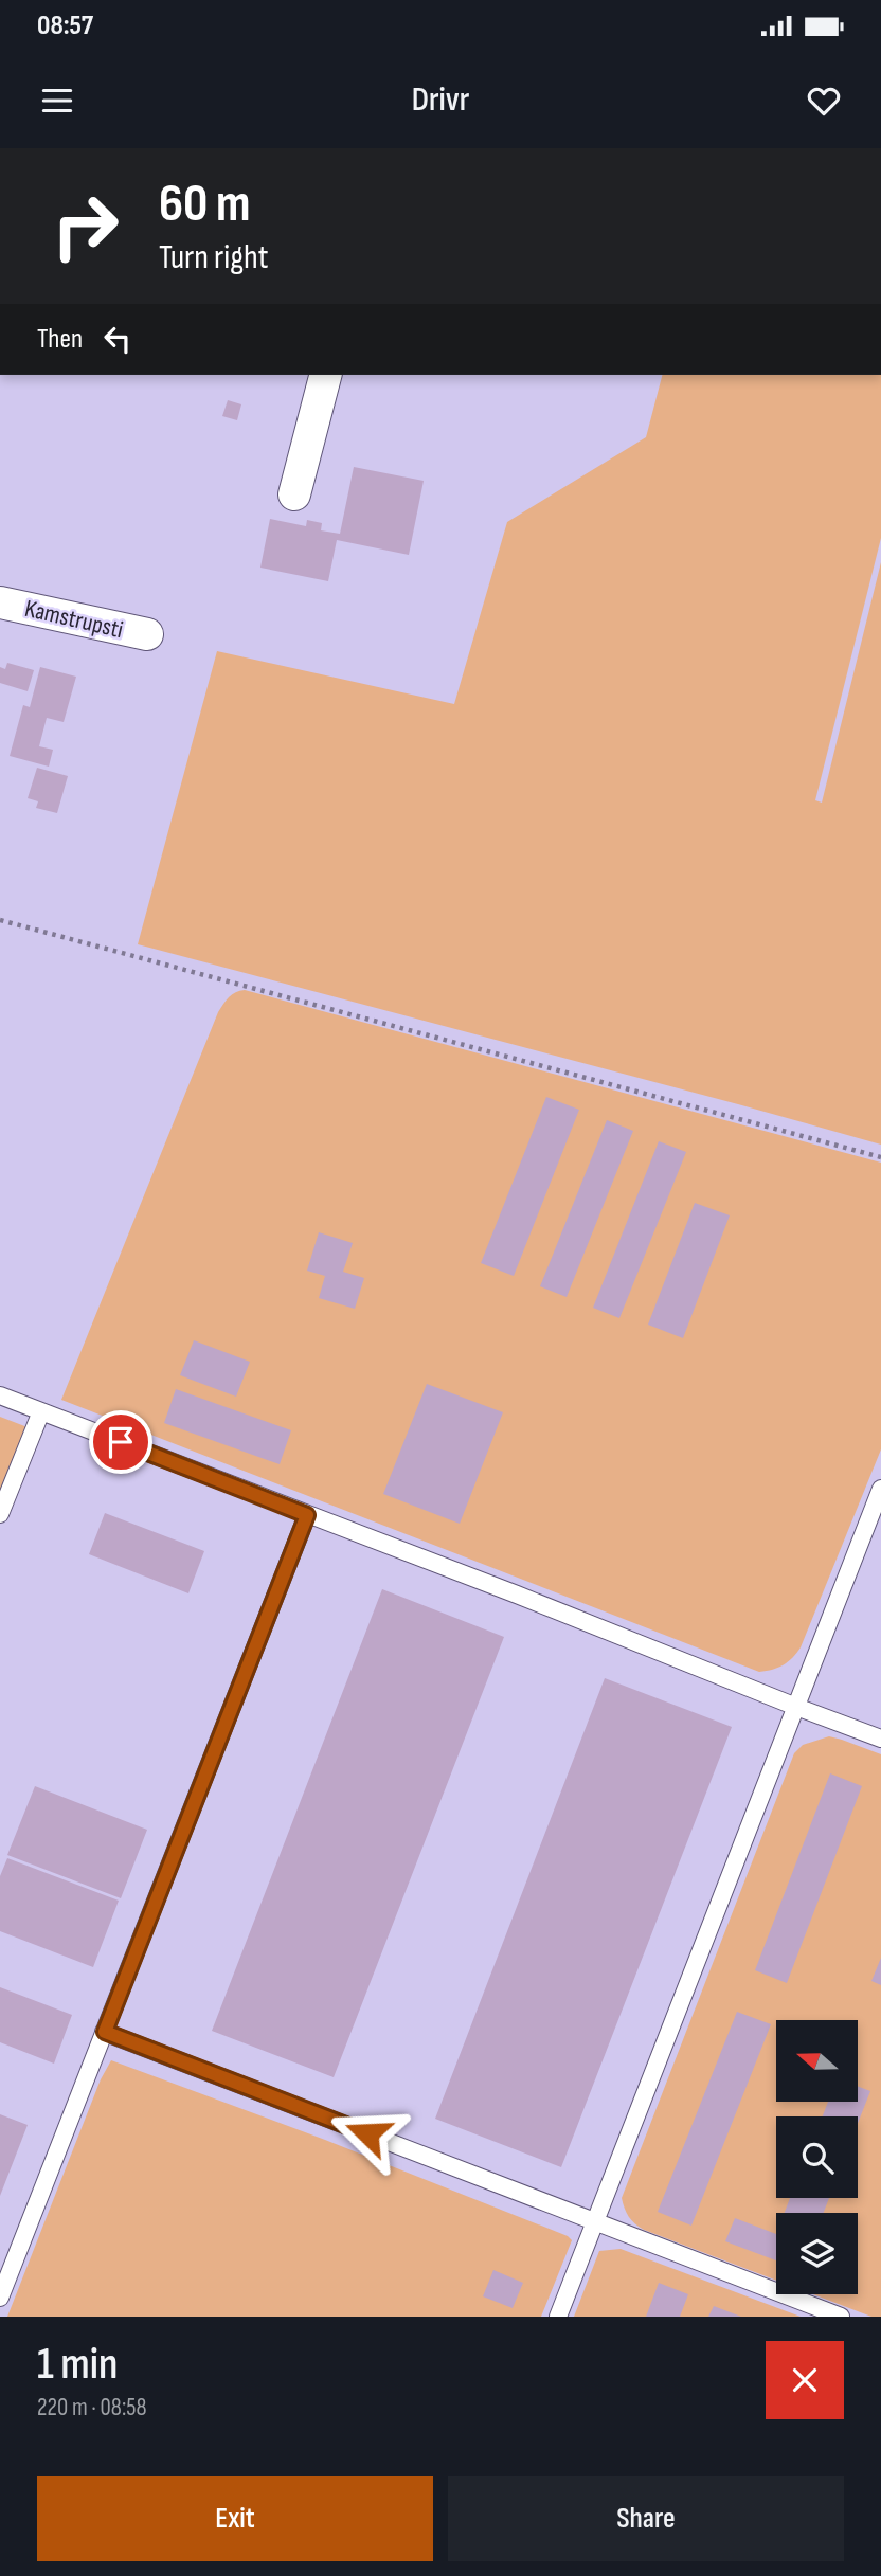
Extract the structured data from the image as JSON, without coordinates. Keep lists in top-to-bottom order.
{
  "streets": {
    "street": ["Kamstrupsti"]
  },
  "north": "left",
  "page": {
    "status": "08:57",
    "header": "Drivr",
    "turn": ["60 m", "Turn right"],
    "then": "Then",
    "heading": ["1 min", "220 m · 08:58"],
    "buttons": ["Exit", "Share"]
  }
}
